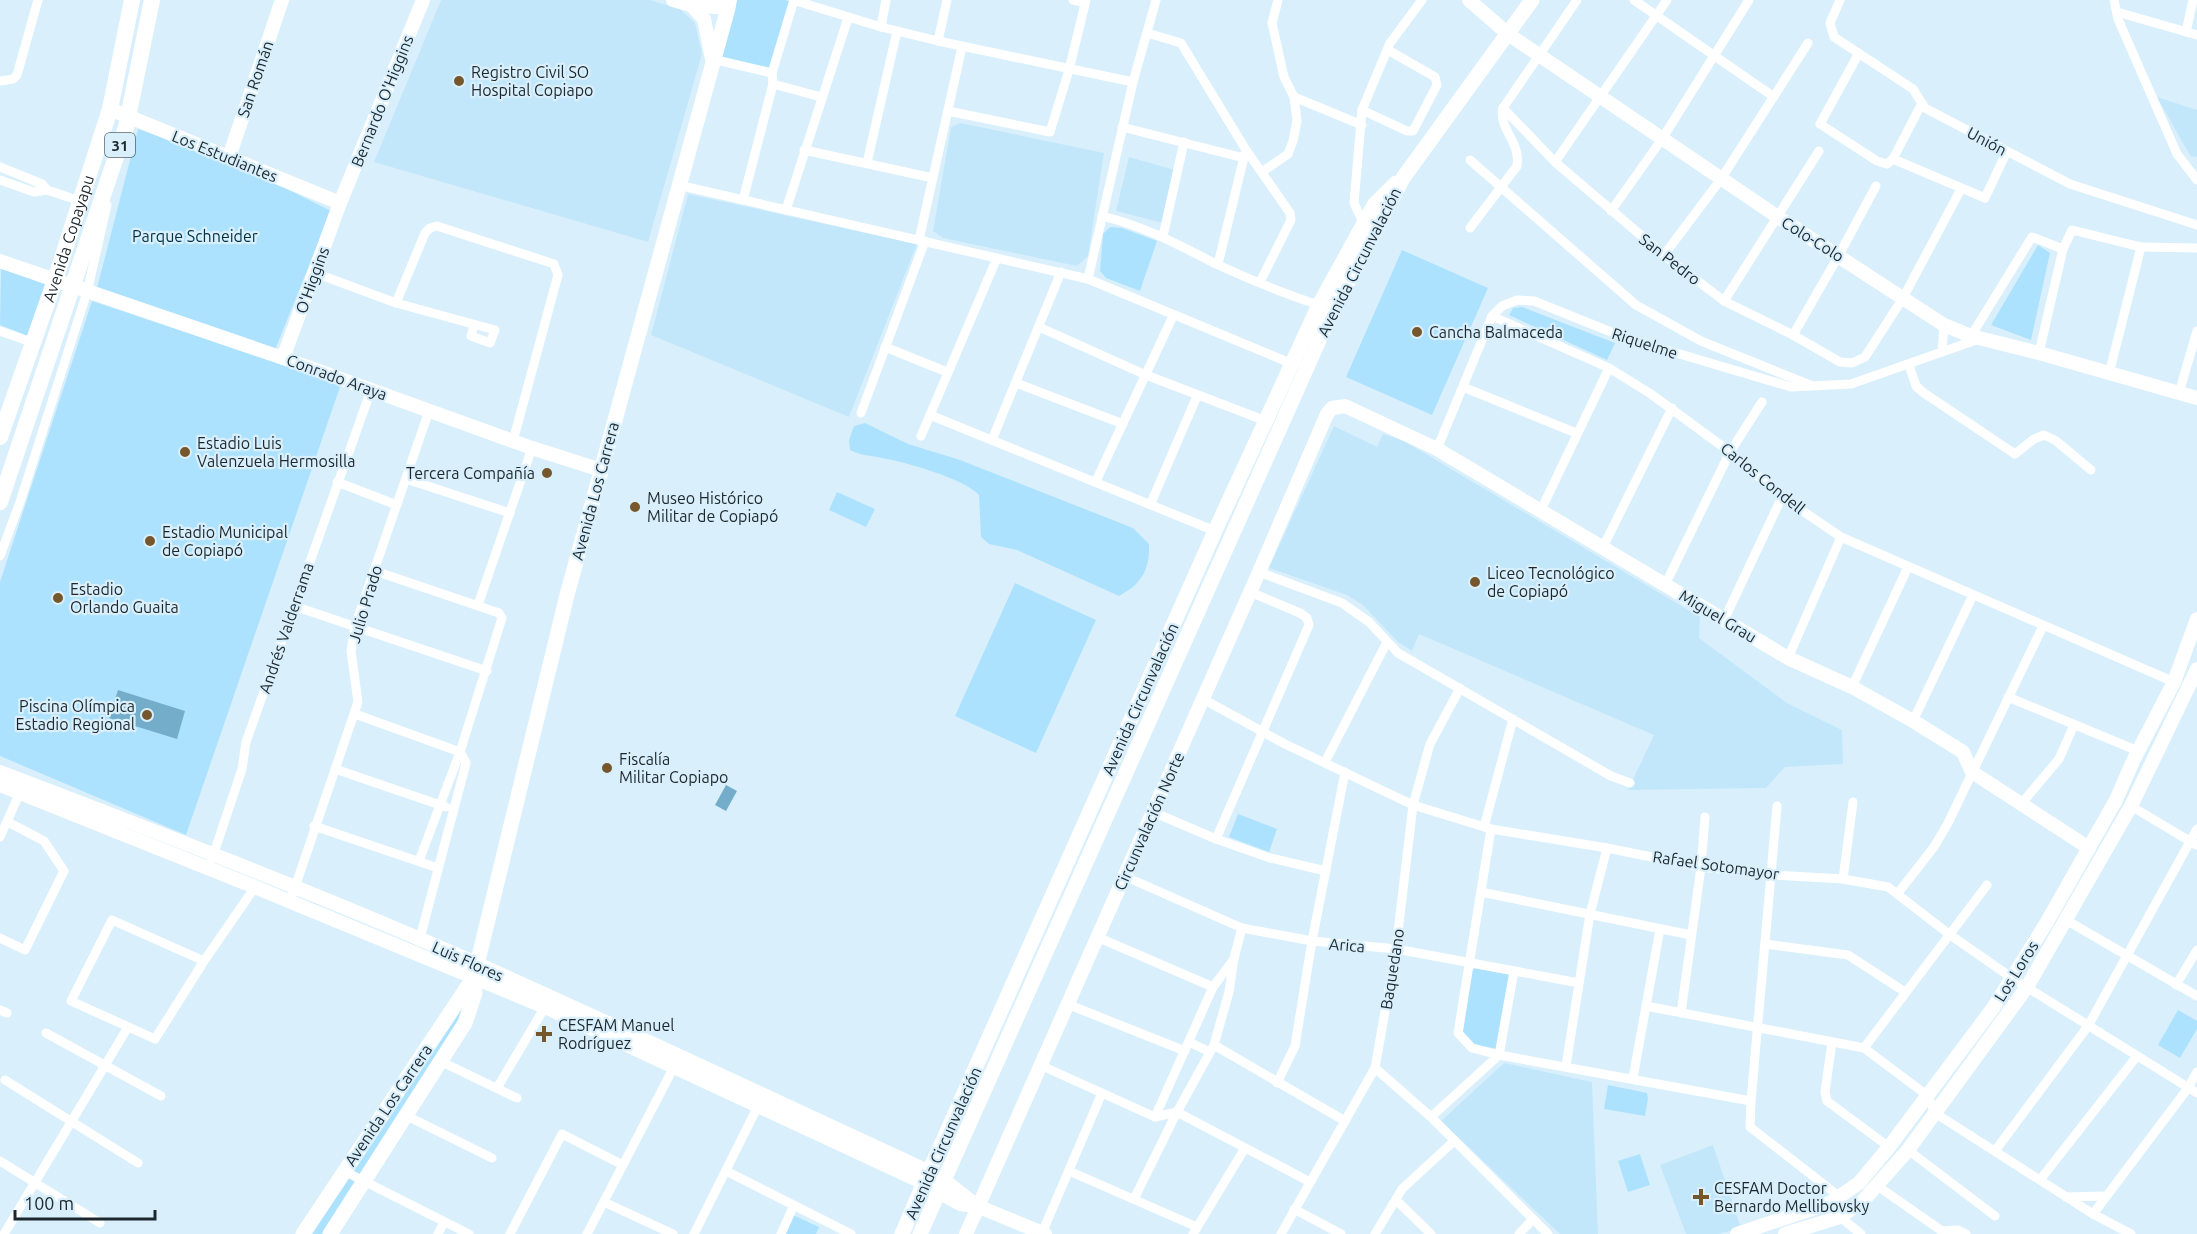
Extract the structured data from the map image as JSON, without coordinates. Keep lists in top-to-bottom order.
{
  "streets": {
    "highway": ["31", "Avenida Copayapu"],
    "main road": ["Avenida Circunvalación", "Avenida Los Carrera"],
    "street": [
      "San Román",
      "Bernardo O'Higgins",
      "Unión",
      "Los Estudiantes",
      "Colo-Colo",
      "San Pedro",
      "O'Higgins",
      "Riquelme",
      "Conrado Araya",
      "Carlos Condell",
      "Julio Prado",
      "Miguel Grau",
      "Andrés Valderrama",
      "Circunvalación Norte",
      "Rafael Sotomayor",
      "Arica",
      "Luis Flores",
      "Baquedano",
      "Los Loros"
    ]
  },
  "crossings": [
    ["San Román", "Los Estudiantes"],
    ["Bernardo O'Higgins", "Los Estudiantes"],
    ["Bernardo O'Higgins", "O'Higgins"],
    ["Los Estudiantes", "Avenida Copayapu"],
    ["Los Estudiantes", "O'Higgins"],
    ["Avenida Copayapu", "Conrado Araya"],
    ["Colo-Colo", "San Pedro"],
    ["Colo-Colo", "Avenida Circunvalación"],
    ["Colo-Colo", "Riquelme"],
    ["Avenida Circunvalación", "Luis Flores"],
    ["O'Higgins", "Conrado Araya"],
    ["Riquelme", "Carlos Condell"],
    ["Conrado Araya", "Avenida Los Carrera"],
    ["Conrado Araya", "Julio Prado"],
    ["Conrado Araya", "Andrés Valderrama"],
    ["Carlos Condell", "Los Loros"],
    ["Avenida Los Carrera", "Luis Flores"],
    ["Julio Prado", "Luis Flores"],
    ["Miguel Grau", "Circunvalación Norte"],
    ["Miguel Grau", "Los Loros"],
    ["Andrés Valderrama", "Luis Flores"],
    ["Circunvalación Norte", "Rafael Sotomayor"],
    ["Circunvalación Norte", "Arica"],
    ["Circunvalación Norte", "Luis Flores"],
    ["Rafael Sotomayor", "Baquedano"],
    ["Rafael Sotomayor", "Los Loros"],
    ["Arica", "Baquedano"]
  ],
  "parks": ["Parque Schneider"],
  "places": {
    "other": [
      "Registro Civil SO Hospital Copiapo",
      "Cancha Balmaceda",
      "Estadio Luis Valenzuela Hermosilla",
      "Tercera Compañía",
      "Museo Histórico Militar de Copiapó",
      "Estadio Municipal de Copiapó",
      "Liceo Tecnológico de Copiapó",
      "Estadio Orlando Guaita",
      "Piscina Olímpica Estadio Regional",
      "Fiscalía Militar Copiapo"
    ],
    "health": ["CESFAM Manuel Rodríguez", "CESFAM Doctor Bernardo Mellibovsky"]
  },
  "scale_bar": "100 m"
}
